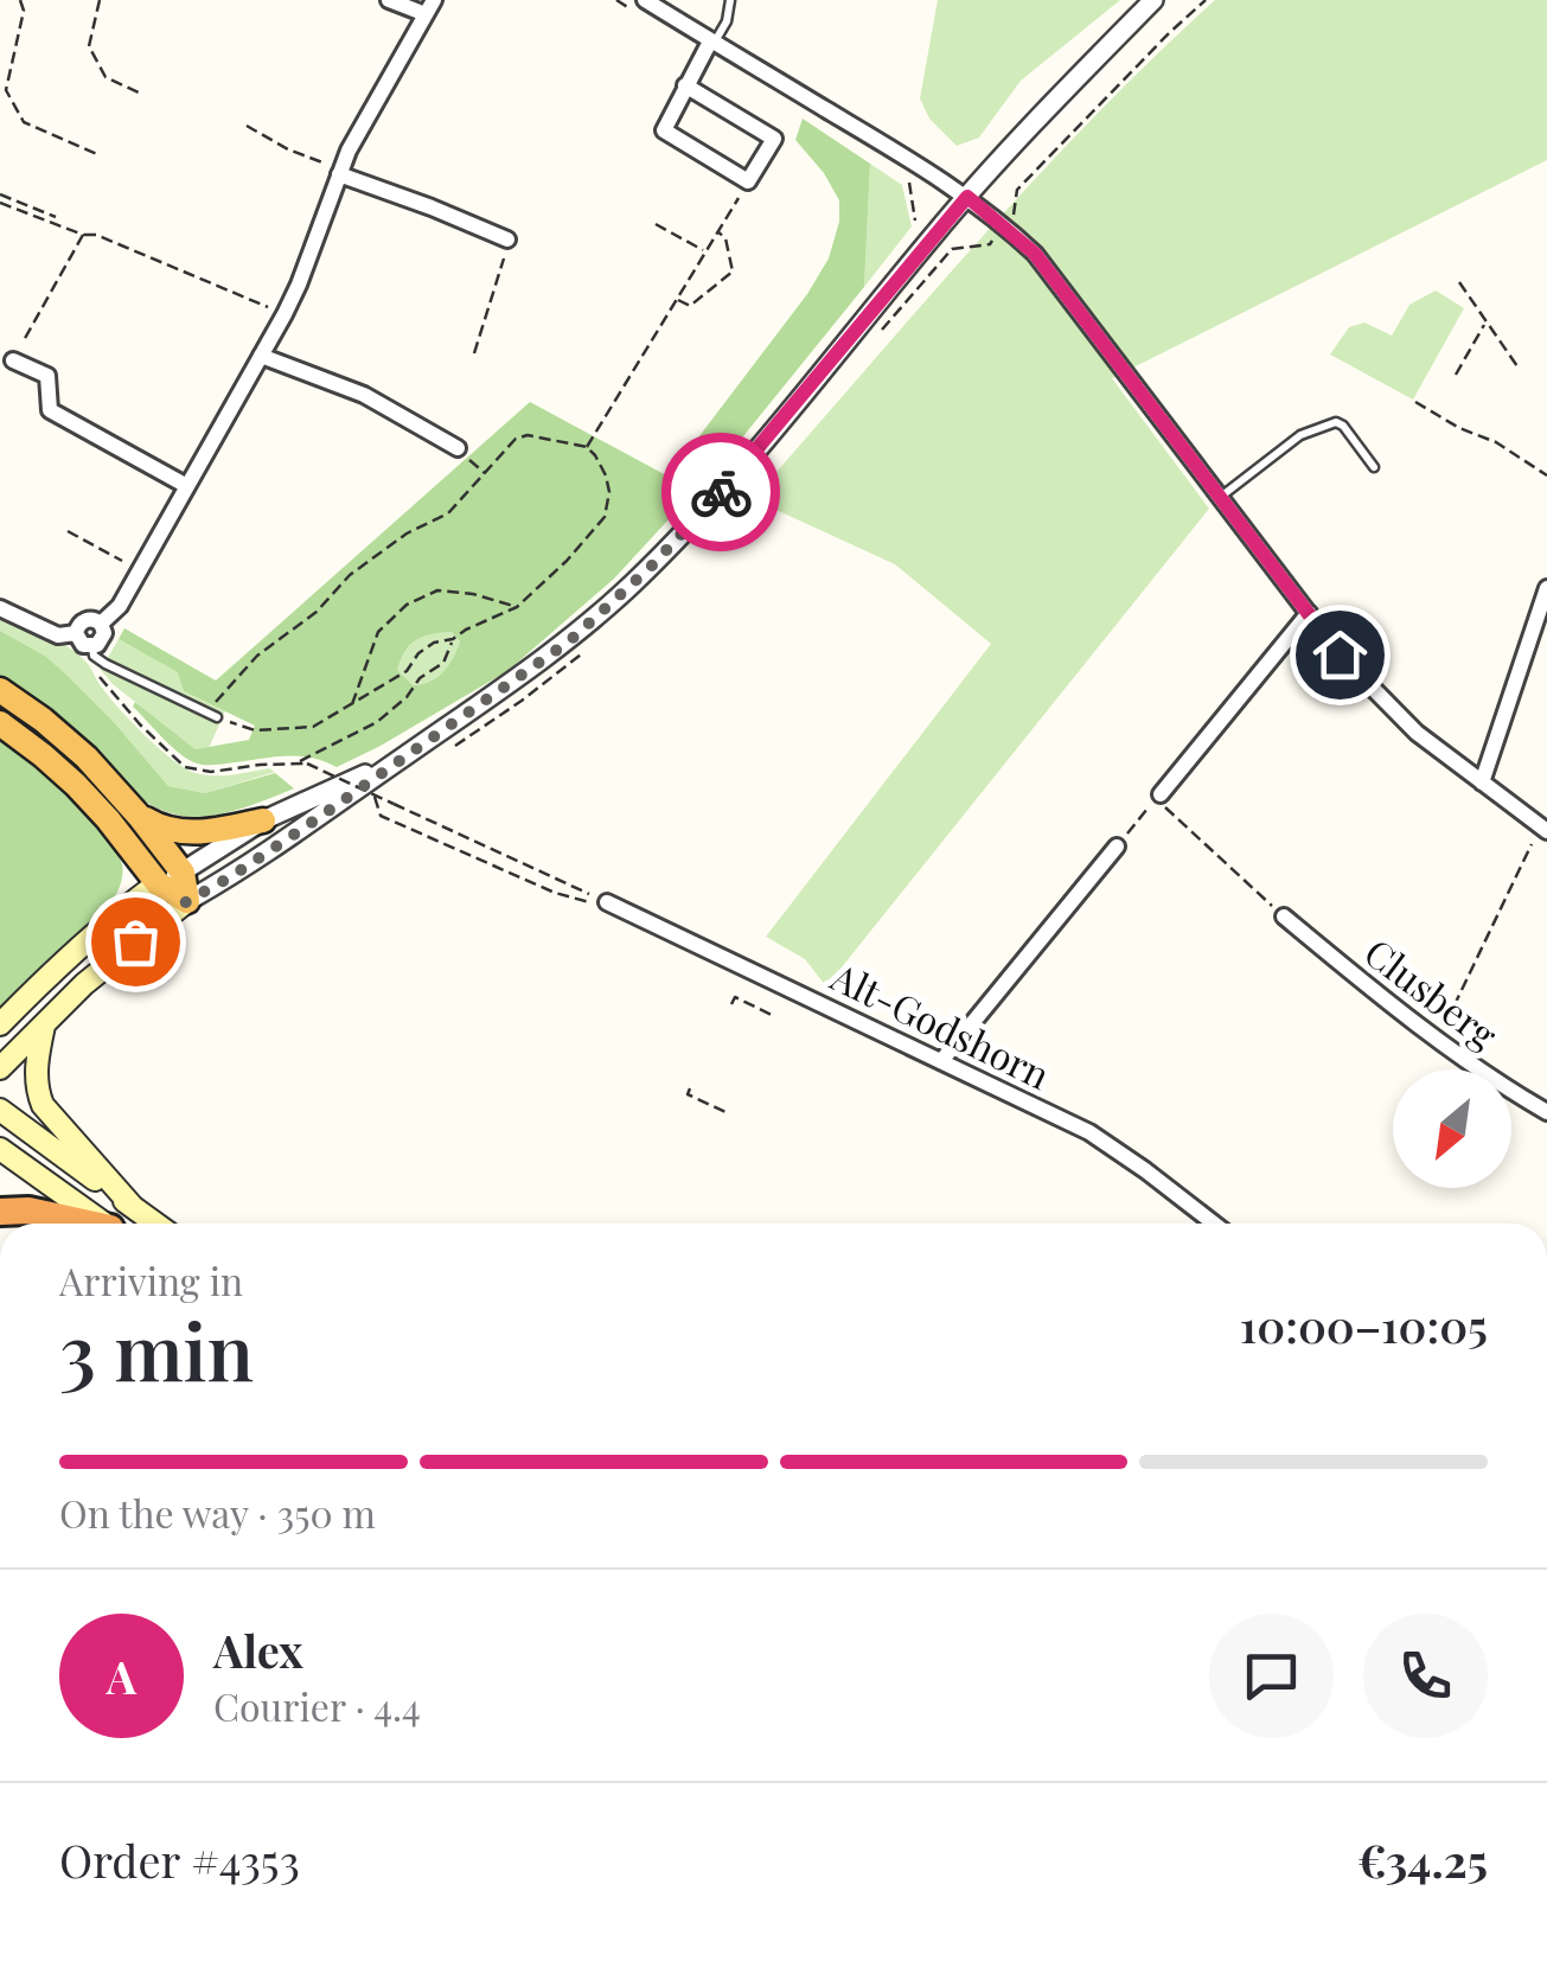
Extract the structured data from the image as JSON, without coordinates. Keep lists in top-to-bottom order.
{
  "streets": {
    "street": ["Clusberg", "Alt-Godshorn"]
  },
  "north": "bottom left",
  "page": {
    "heading": ["3 min", "Arriving in", "10:00–10:05"],
    "panel": [
      "Alex",
      "Courier · 4.4",
      "Order #4353",
      "€34.25"
    ],
    "bar": "On the way · 350 m",
    "round": "A"
  }
}
